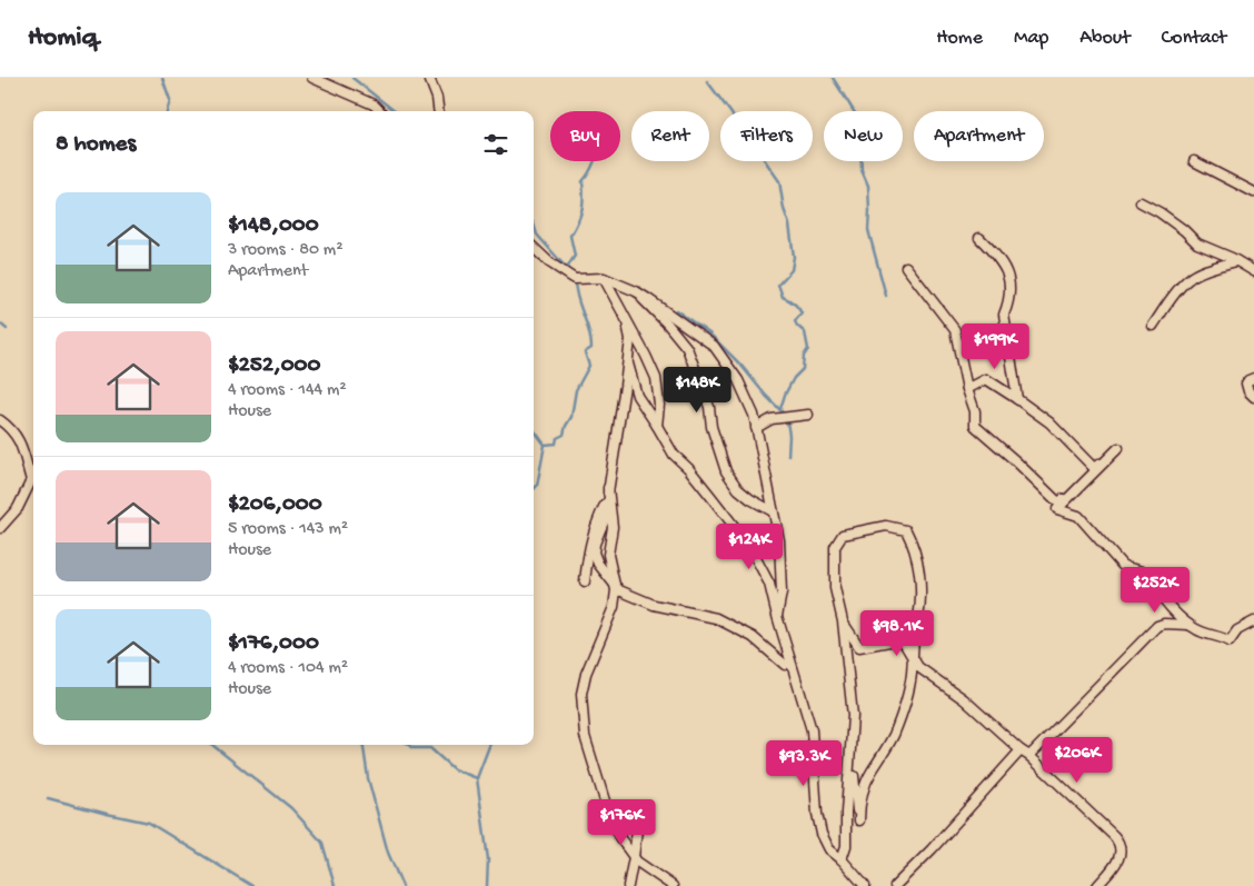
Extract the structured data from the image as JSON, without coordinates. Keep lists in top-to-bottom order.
{
  "page": {
    "header": "Homiq",
    "nav": [
      "Home",
      "Map",
      "About",
      "Contact"
    ],
    "chip": [
      "Buy",
      "Rent",
      "Filters",
      "New",
      "Apartment"
    ],
    "heading": "8 homes",
    "list": [
      {
        "name": "$148,000",
        "note": "3 rooms · 80 m² · Apartment"
      },
      {
        "name": "$252,000",
        "note": "4 rooms · 144 m² · House"
      },
      {
        "name": "$206,000",
        "note": "5 rooms · 143 m² · House"
      },
      {
        "name": "$176,000",
        "note": "4 rooms · 104 m² · House"
      }
    ],
    "price": [
      "$199K",
      "$148K",
      "$124K",
      "$252K",
      "$98.1K",
      "$206K",
      "$93.3K",
      "$176K"
    ]
  }
}
